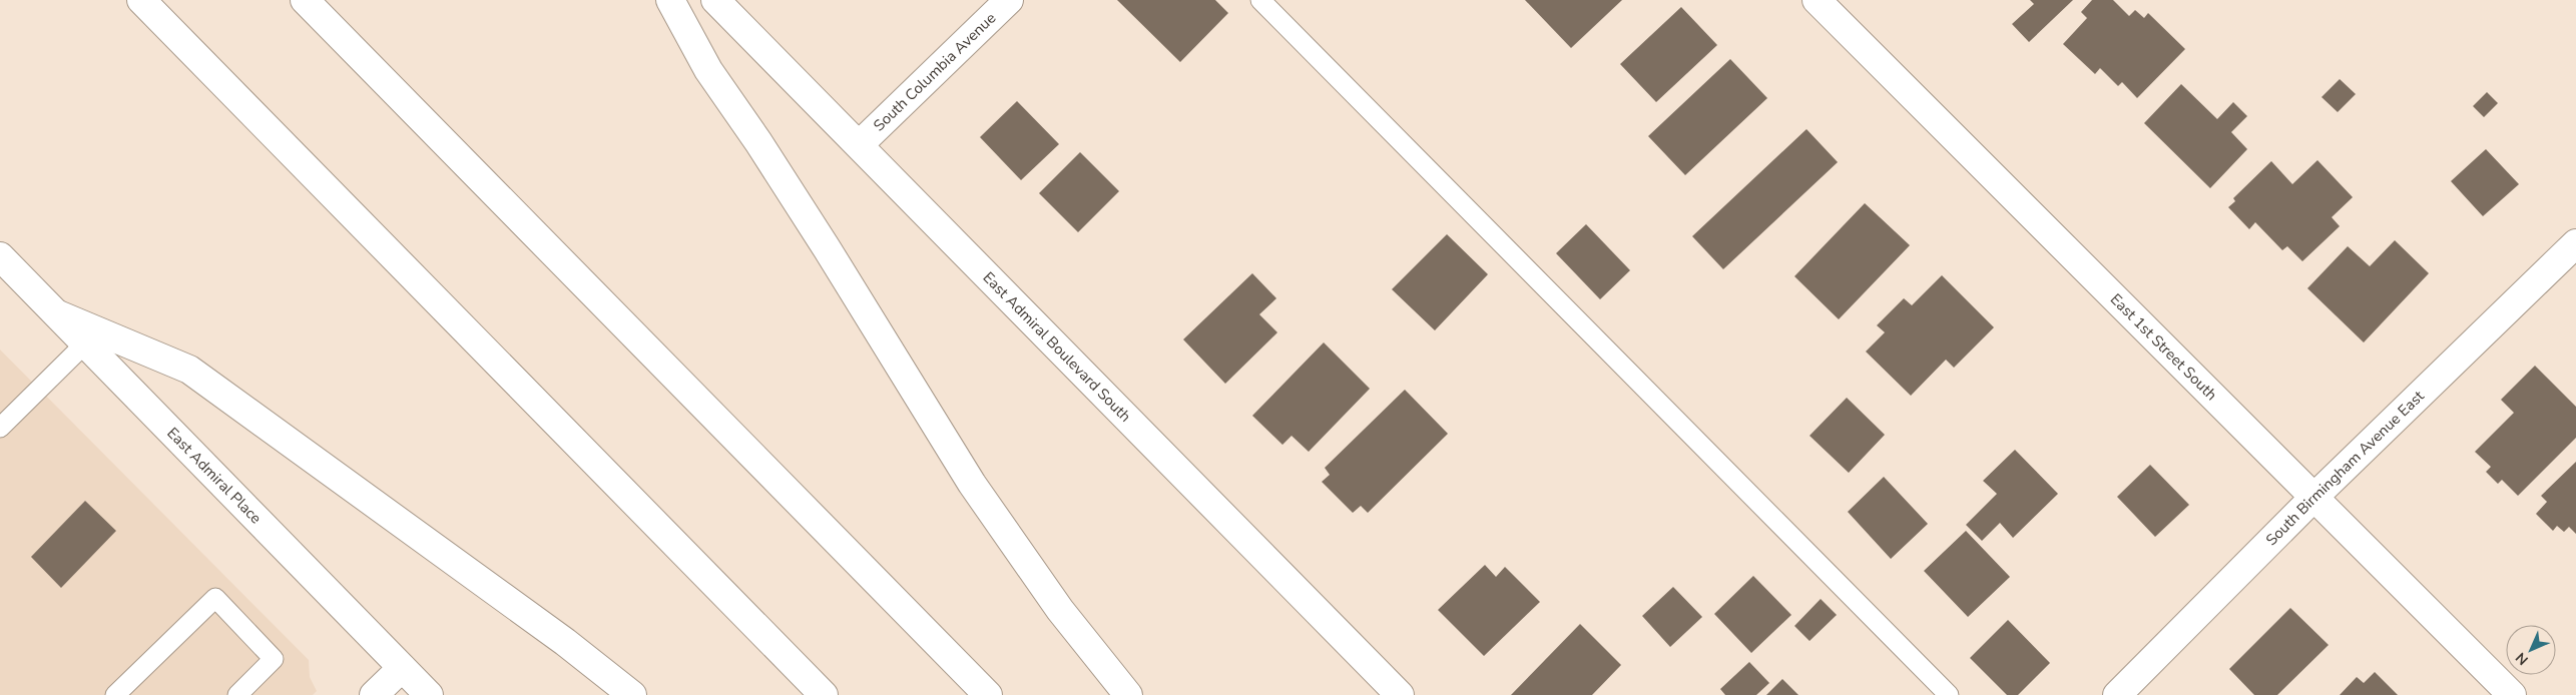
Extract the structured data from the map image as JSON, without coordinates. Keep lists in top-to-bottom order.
{
  "streets": {
    "main road": [
      "South Columbia Avenue",
      "East Admiral Boulevard South",
      "East 1st Street South",
      "South Birmingham Avenue East",
      "East Admiral Place"
    ]
  },
  "crossings": [
    ["South Columbia Avenue", "East Admiral Boulevard South"],
    ["East 1st Street South", "South Birmingham Avenue East"]
  ],
  "north": "bottom left"
}
